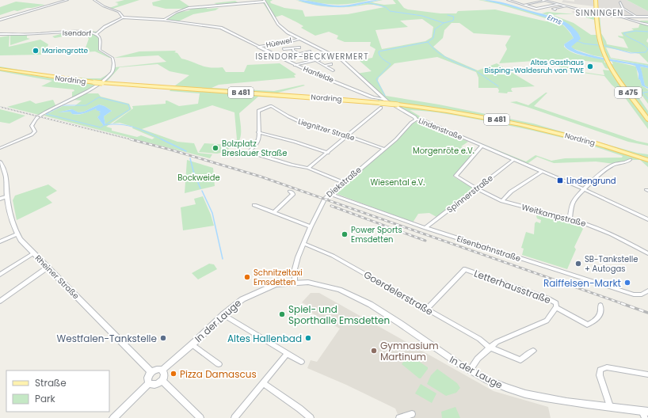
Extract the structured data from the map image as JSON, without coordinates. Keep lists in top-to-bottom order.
{
  "streets": {
    "main road": ["Nordring", "B 481", "B 475"],
    "street": [
      "Isendorf",
      "Hüewel",
      "Hanfelde",
      "Lindenstraße",
      "Liegnitzer Straße",
      "Diekstraße",
      "Spinnerstraße",
      "Weitkampstraße",
      "Eisenbahnstraße",
      "Rheiner Straße",
      "Letterhausstraße",
      "Goerdelerstraße",
      "In der Lauge"
    ]
  },
  "crossings": [
    ["Hüewel", "Hanfelde"],
    ["Hüewel", "Lindenstraße"],
    ["Hanfelde", "Lindenstraße"],
    ["Lindenstraße", "Diekstraße"],
    ["Lindenstraße", "Spinnerstraße"],
    ["Lindenstraße", "Weitkampstraße"],
    ["Liegnitzer Straße", "Diekstraße"],
    ["Diekstraße", "Eisenbahnstraße"],
    ["Diekstraße", "Goerdelerstraße"],
    ["Diekstraße", "In der Lauge"],
    ["Spinnerstraße", "Weitkampstraße"],
    ["Spinnerstraße", "Eisenbahnstraße"],
    ["Rheiner Straße", "In der Lauge"],
    ["Letterhausstraße", "Goerdelerstraße"],
    ["Letterhausstraße", "In der Lauge"]
  ],
  "districts": ["SINNINGEN", "ISENDORF-BECKWERMERT"],
  "water": ["Ems"],
  "parks": ["Morgenröte e.V.", "Bockweide", "Wiesental e.V."],
  "places": {
    "other": [
      "Mariengrotte",
      "Altes Gasthaus Bisping-Waldesruh von TWE",
      "Bolzplatz Breslauer Straße",
      "Power Sports Emsdetten",
      "SB-Tankstelle + Autogas",
      "Schnitzeltaxi Emsdetten",
      "Raiffeisen-Markt",
      "Spiel- und Sporthalle Emsdetten",
      "Westfalen-Tankstelle",
      "Altes Hallenbad",
      "Gymnasium Martinum",
      "Pizza Damascus"
    ],
    "transit": ["Lindengrund"]
  },
  "legend": ["Straße", "Park"]
}
